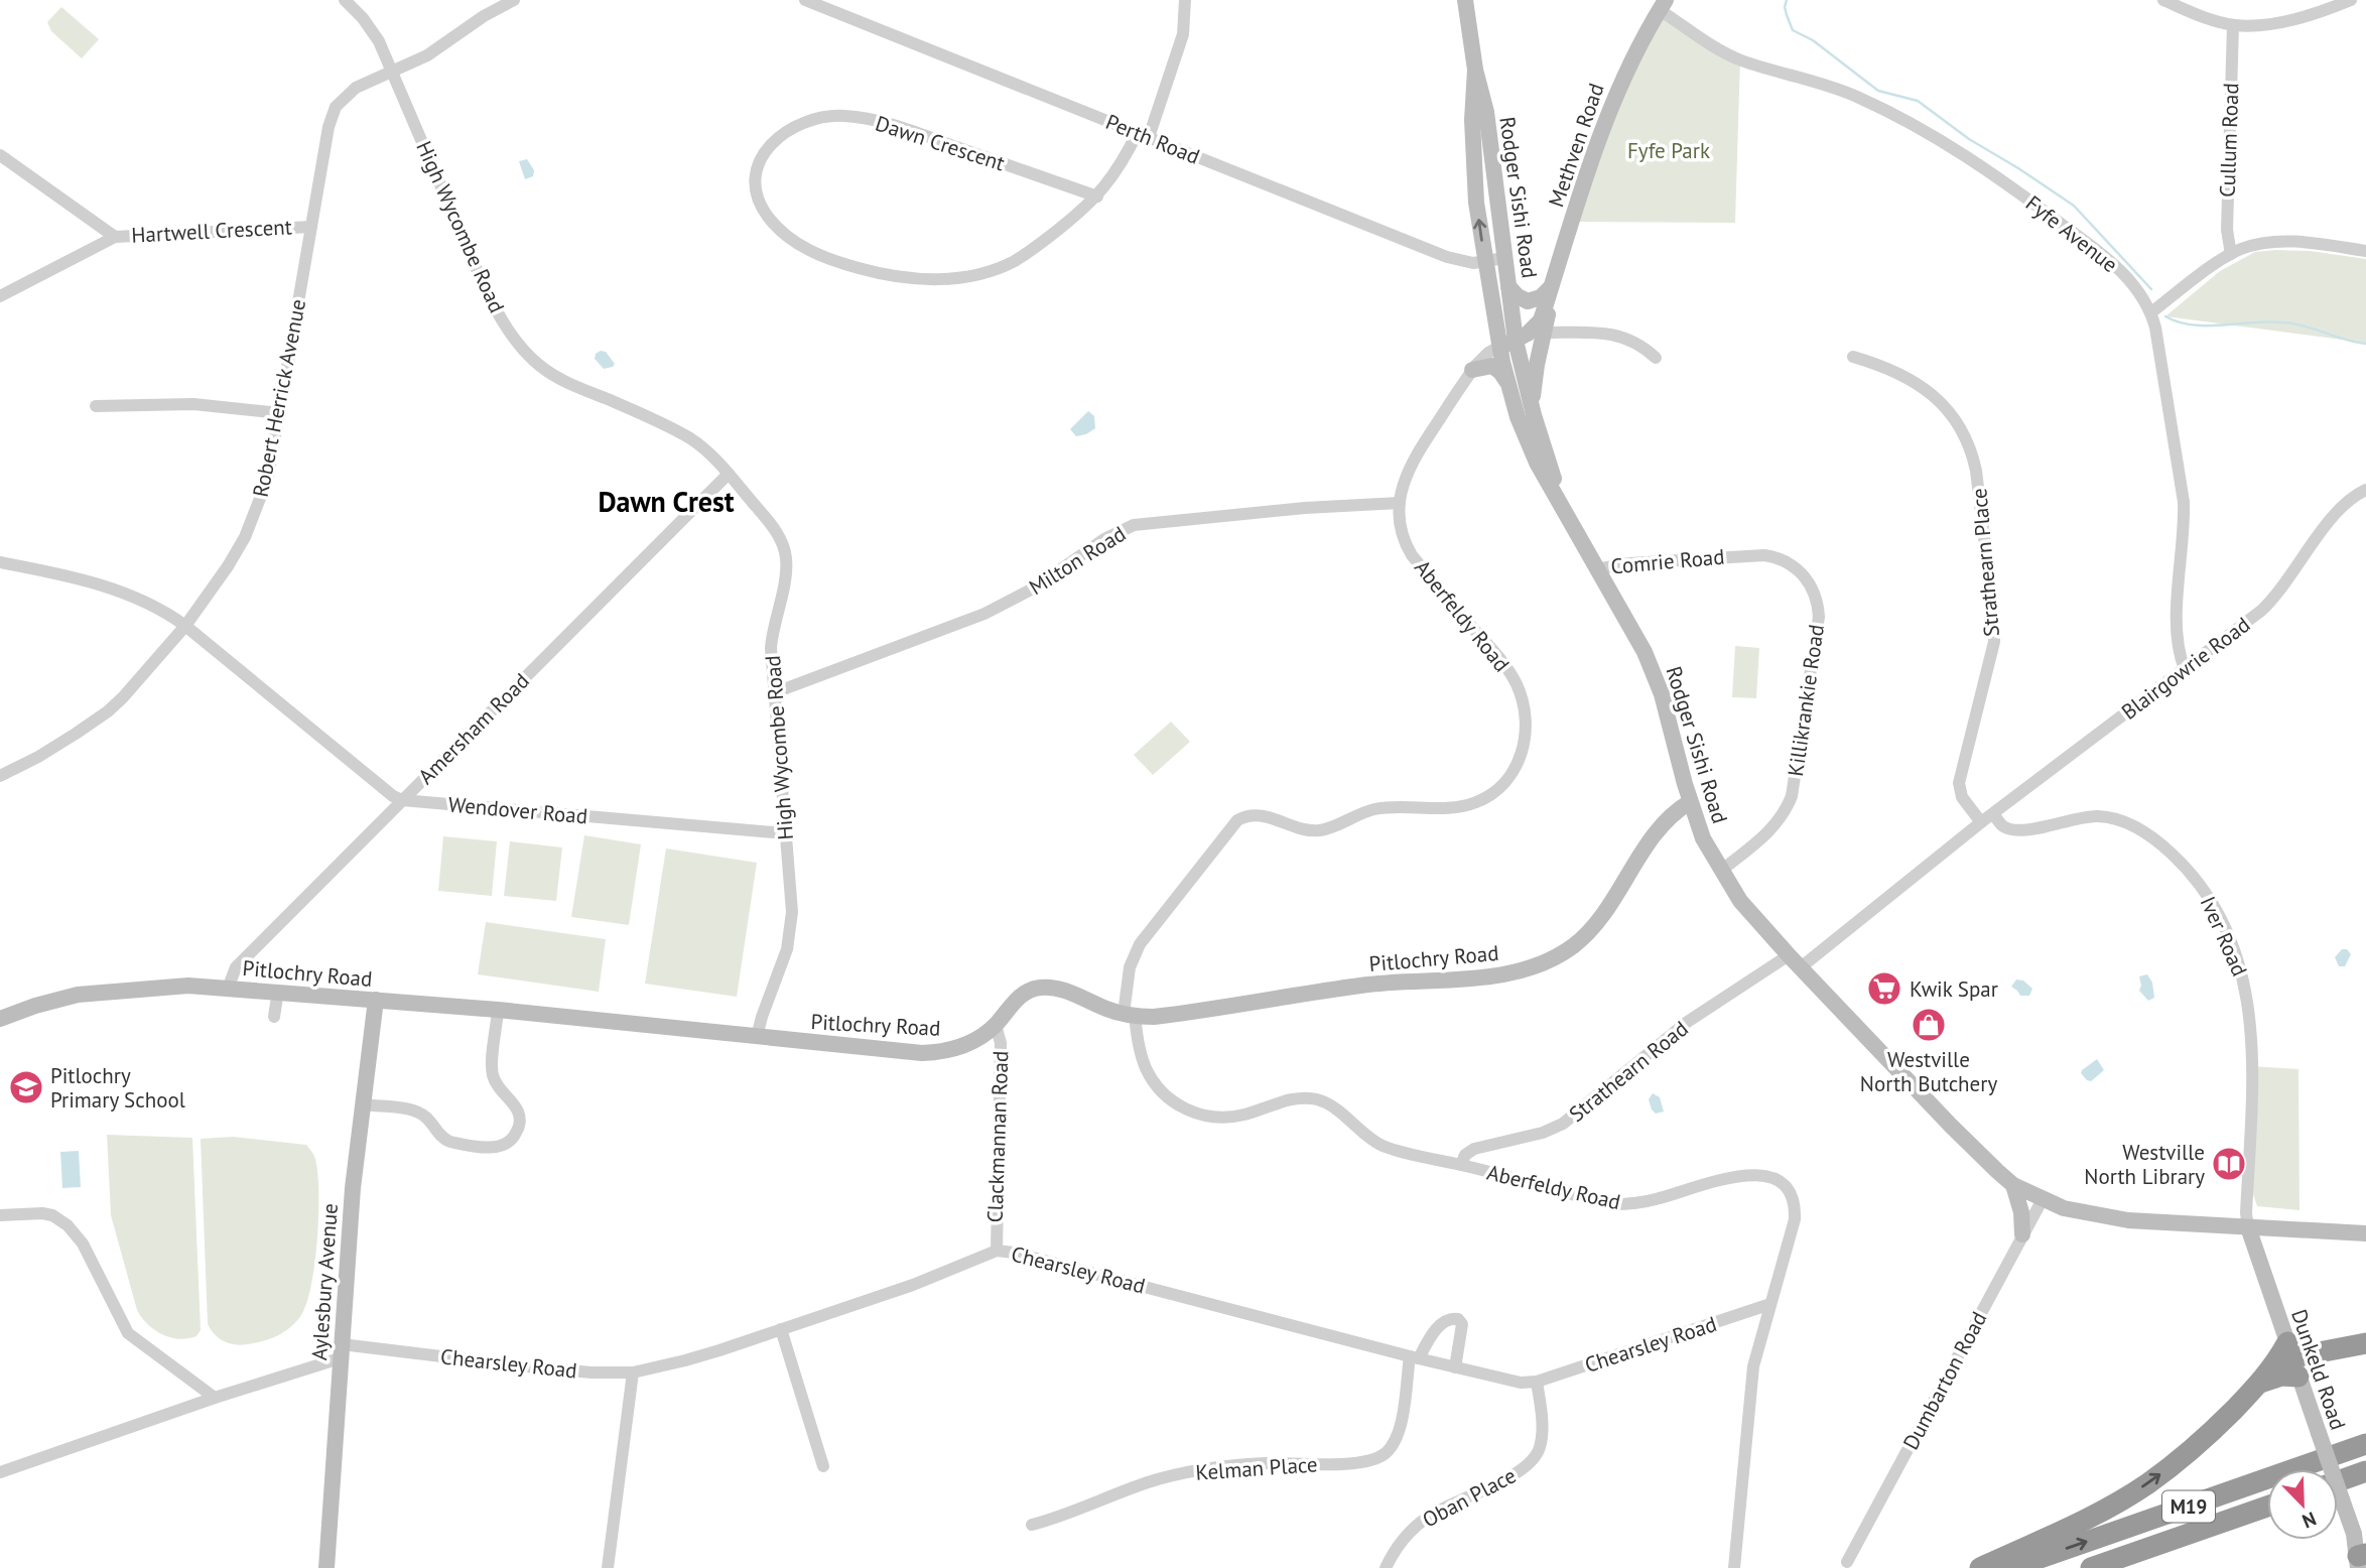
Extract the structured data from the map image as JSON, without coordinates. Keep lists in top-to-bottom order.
{
  "streets": {
    "highway": ["M19"],
    "street": [
      "Perth Road",
      "Cullum Road",
      "Dawn Crescent",
      "Methven Road",
      "Rodger Sishi Road",
      "High Wycombe Road",
      "Hartwell Crescent",
      "Fyfe Avenue",
      "Robert Herrick Avenue",
      "Milton Road",
      "Comrie Road",
      "Strathearn Place",
      "Aberfeldy Road",
      "Blairgowrie Road",
      "Killikrankie Road",
      "Amersham Road",
      "Wendover Road",
      "Iver Road",
      "Pitlochry Road",
      "Strathearn Road",
      "Clackmannan Road",
      "Chearsley Road",
      "Aylesbury Avenue",
      "Dunkeld Road",
      "Dumbarton Road",
      "Kelman Place",
      "Oban Place"
    ]
  },
  "crossings": [
    ["Perth Road", "Dawn Crescent"],
    ["Perth Road", "Rodger Sishi Road"],
    ["Methven Road", "Rodger Sishi Road"],
    ["Methven Road", "Fyfe Avenue"],
    ["Rodger Sishi Road", "Comrie Road"],
    ["Rodger Sishi Road", "Aberfeldy Road"],
    ["Rodger Sishi Road", "Killikrankie Road"],
    ["Rodger Sishi Road", "Iver Road"],
    ["Rodger Sishi Road", "Pitlochry Road"],
    ["Rodger Sishi Road", "Strathearn Road"],
    ["Rodger Sishi Road", "Dunkeld Road"],
    ["Rodger Sishi Road", "Dumbarton Road"],
    ["High Wycombe Road", "Robert Herrick Avenue"],
    ["High Wycombe Road", "Milton Road"],
    ["High Wycombe Road", "Amersham Road"],
    ["High Wycombe Road", "Wendover Road"],
    ["High Wycombe Road", "Pitlochry Road"],
    ["Hartwell Crescent", "Robert Herrick Avenue"],
    ["Fyfe Avenue", "Blairgowrie Road"],
    ["Milton Road", "Aberfeldy Road"],
    ["Comrie Road", "Killikrankie Road"],
    ["Strathearn Place", "Blairgowrie Road"],
    ["Aberfeldy Road", "Pitlochry Road"],
    ["Aberfeldy Road", "Strathearn Road"],
    ["Aberfeldy Road", "Chearsley Road"],
    ["Blairgowrie Road", "Iver Road"],
    ["Amersham Road", "Wendover Road"],
    ["Amersham Road", "Pitlochry Road"],
    ["Iver Road", "Dunkeld Road"],
    ["Pitlochry Road", "Clackmannan Road"],
    ["Pitlochry Road", "Aylesbury Avenue"],
    ["Clackmannan Road", "Chearsley Road"],
    ["Chearsley Road", "Aylesbury Avenue"],
    ["Chearsley Road", "Kelman Place"],
    ["Chearsley Road", "Oban Place"]
  ],
  "districts": ["Dawn Crest"],
  "parks": ["Fyfe Park"],
  "places": {
    "supermarket": ["Kwik Spar"],
    "shop": ["Westville North Butchery"],
    "school or university": ["Pitlochry Primary School"],
    "library": ["Westville North Library"]
  },
  "north": "bottom right"
}
